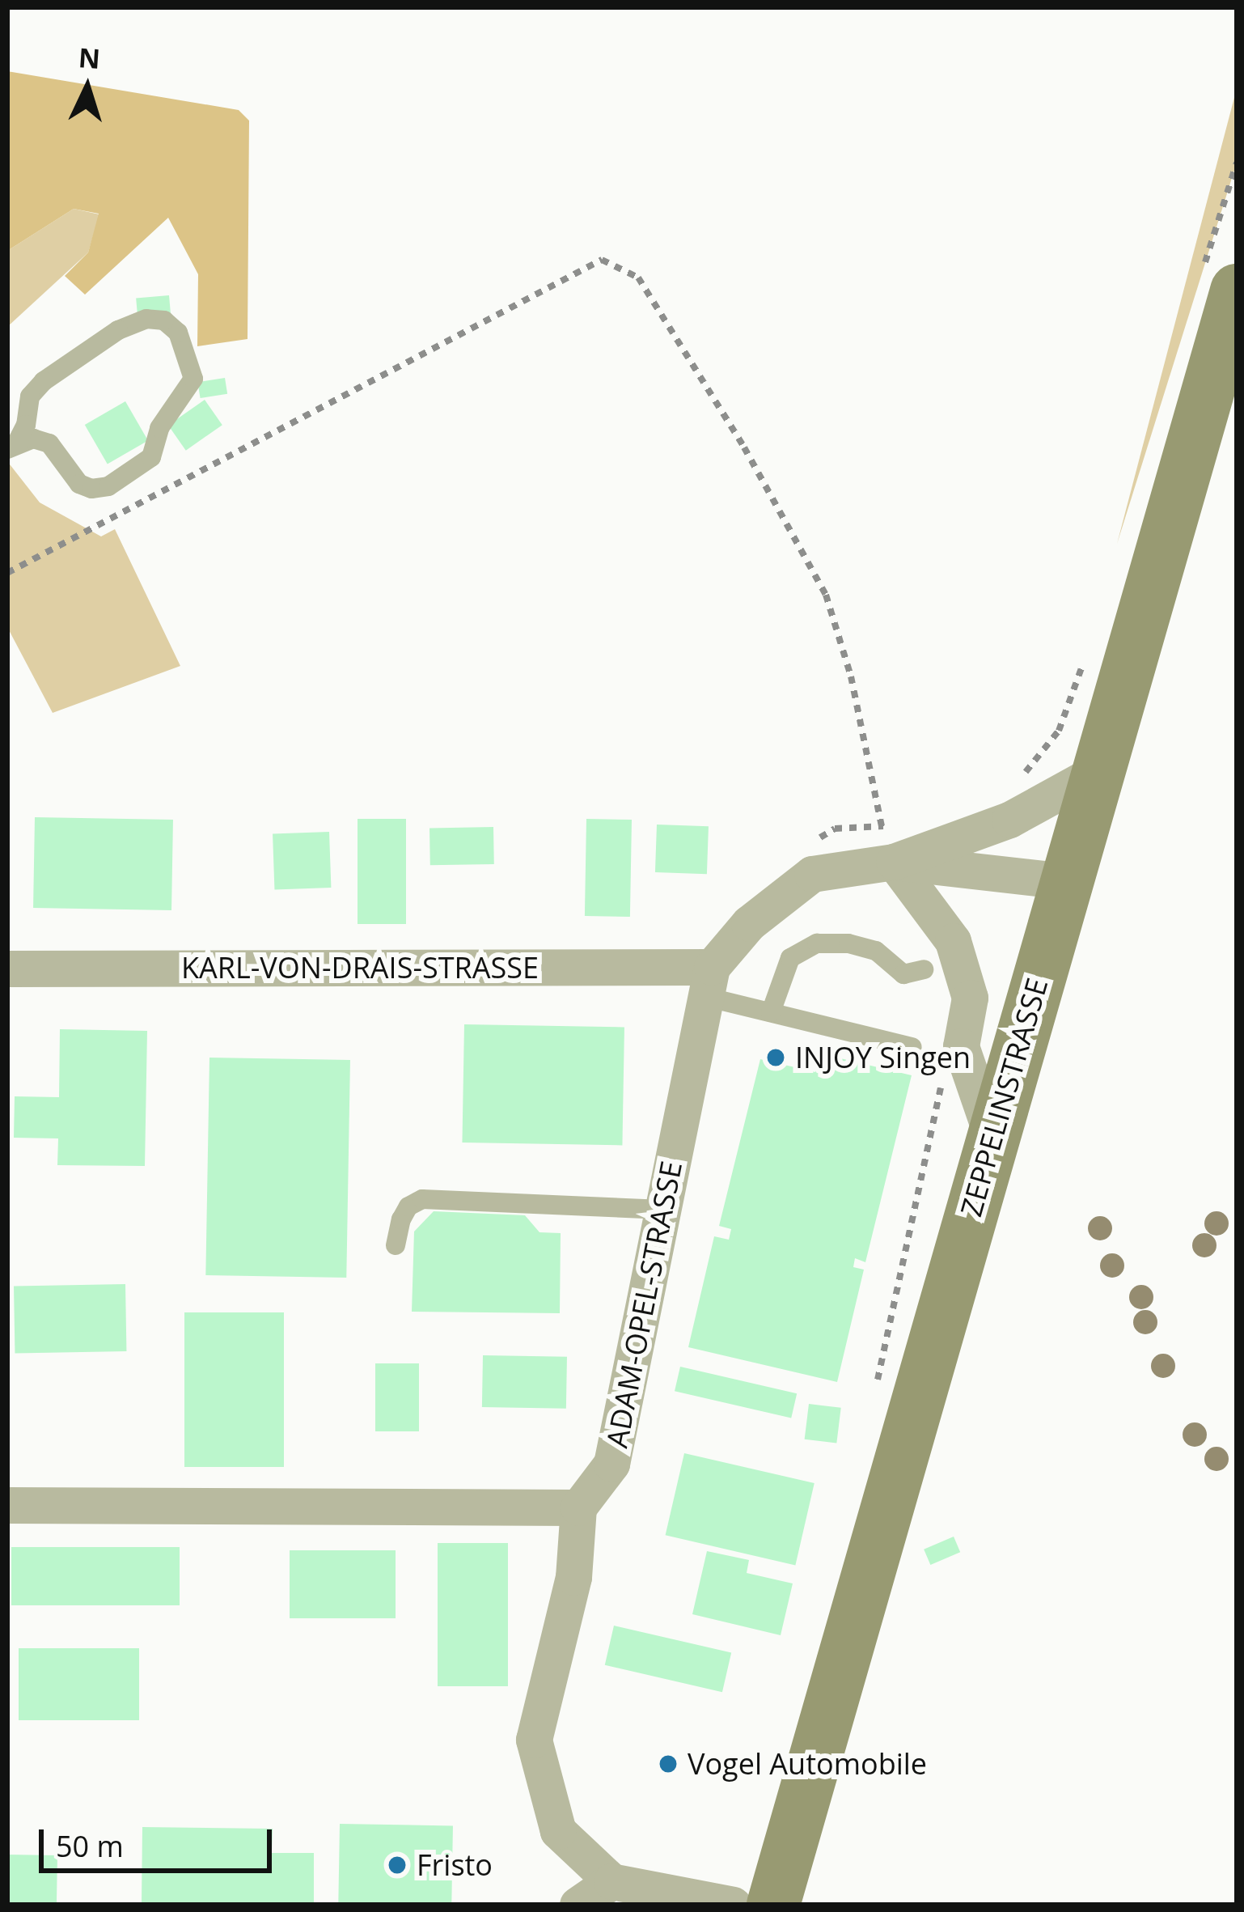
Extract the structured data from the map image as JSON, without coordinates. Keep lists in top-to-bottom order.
{
  "streets": {
    "street": ["KARL-VON-DRAIS-STRASSE", "ZEPPELINSTRASSE", "ADAM-OPEL-STRASSE"]
  },
  "crossings": [
    ["KARL-VON-DRAIS-STRASSE", "ADAM-OPEL-STRASSE"],
    ["ZEPPELINSTRASSE", "ADAM-OPEL-STRASSE"]
  ],
  "places": ["INJOY Singen", "Vogel Automobile", "Fristo"],
  "scale_bar": "50 m",
  "north": "top"
}
